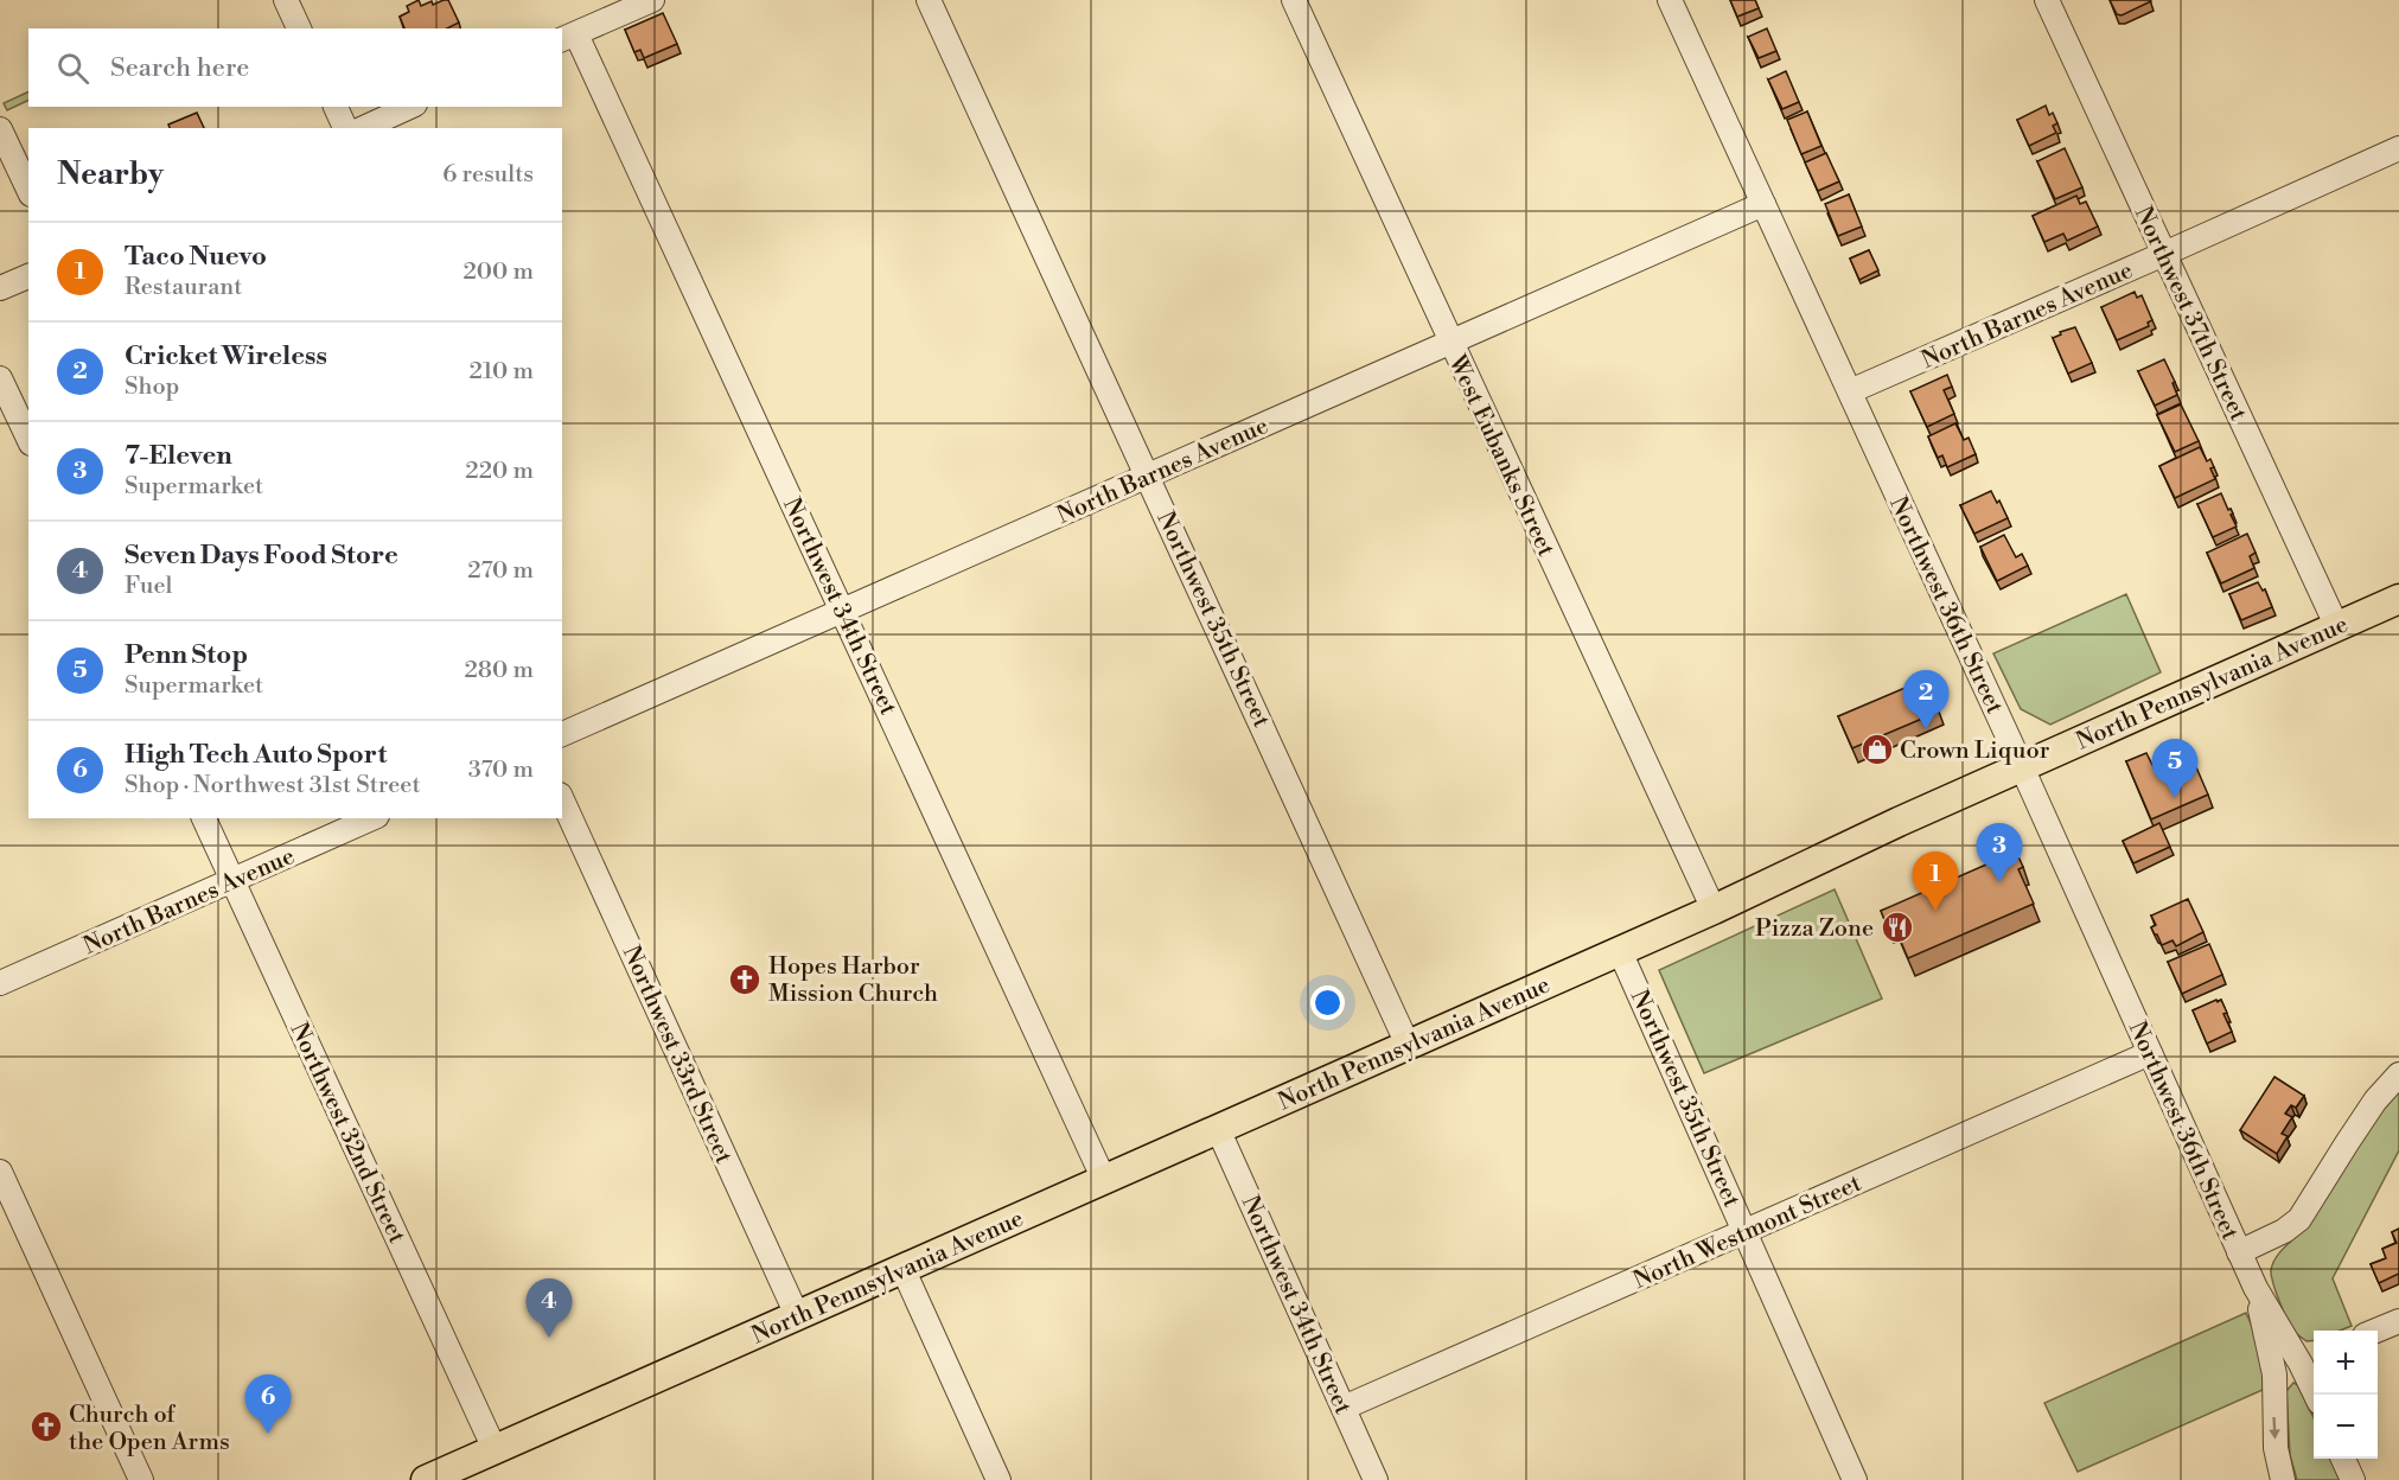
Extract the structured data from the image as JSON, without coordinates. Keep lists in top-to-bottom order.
{
  "streets": {
    "main road": ["North Pennsylvania Avenue"],
    "street": [
      "Northwest 37th Street",
      "North Barnes Avenue",
      "West Eubanks Street",
      "Northwest 36th Street",
      "Northwest 34th Street",
      "Northwest 35th Street",
      "Northwest 33rd Street",
      "Northwest 32nd Street",
      "North Westmont Street"
    ]
  },
  "crossings": [
    ["Northwest 37th Street", "North Barnes Avenue"],
    ["Northwest 37th Street", "North Pennsylvania Avenue"],
    ["North Barnes Avenue", "West Eubanks Street"],
    ["North Barnes Avenue", "Northwest 36th Street"],
    ["North Barnes Avenue", "Northwest 34th Street"],
    ["North Barnes Avenue", "Northwest 35th Street"],
    ["North Barnes Avenue", "Northwest 32nd Street"],
    ["West Eubanks Street", "North Pennsylvania Avenue"],
    ["Northwest 36th Street", "North Pennsylvania Avenue"],
    ["Northwest 36th Street", "North Westmont Street"],
    ["Northwest 34th Street", "North Pennsylvania Avenue"],
    ["Northwest 34th Street", "North Westmont Street"],
    ["Northwest 35th Street", "North Pennsylvania Avenue"],
    ["Northwest 35th Street", "North Westmont Street"],
    ["North Pennsylvania Avenue", "Northwest 33rd Street"],
    ["North Pennsylvania Avenue", "Northwest 32nd Street"]
  ],
  "places": {
    "shop": ["Crown Liquor"],
    "restaurant": ["Pizza Zone"],
    "church": ["Hopes Harbor Mission Church", "Church of the Open Arms"]
  },
  "page": {
    "search": "Search here",
    "heading": ["Nearby", "6 results"],
    "list": [
      {
        "mark": "1",
        "name": "Taco Nuevo",
        "note": "Restaurant",
        "value": "200 m"
      },
      {
        "mark": "2",
        "name": "Cricket Wireless",
        "note": "Shop",
        "value": "210 m"
      },
      {
        "mark": "3",
        "name": "7-Eleven",
        "note": "Supermarket",
        "value": "220 m"
      },
      {
        "mark": "4",
        "name": "Seven Days Food Store",
        "note": "Fuel",
        "value": "270 m"
      },
      {
        "mark": "5",
        "name": "Penn Stop",
        "note": "Supermarket",
        "value": "280 m"
      },
      {
        "mark": "6",
        "name": "High Tech Auto Sport",
        "note": "Shop · Northwest 31st Street",
        "value": "370 m"
      }
    ],
    "pins": [
      "2",
      "5",
      "3",
      "1",
      "4",
      "6"
    ],
    "map_buttons": ["+", "−"]
  }
}
